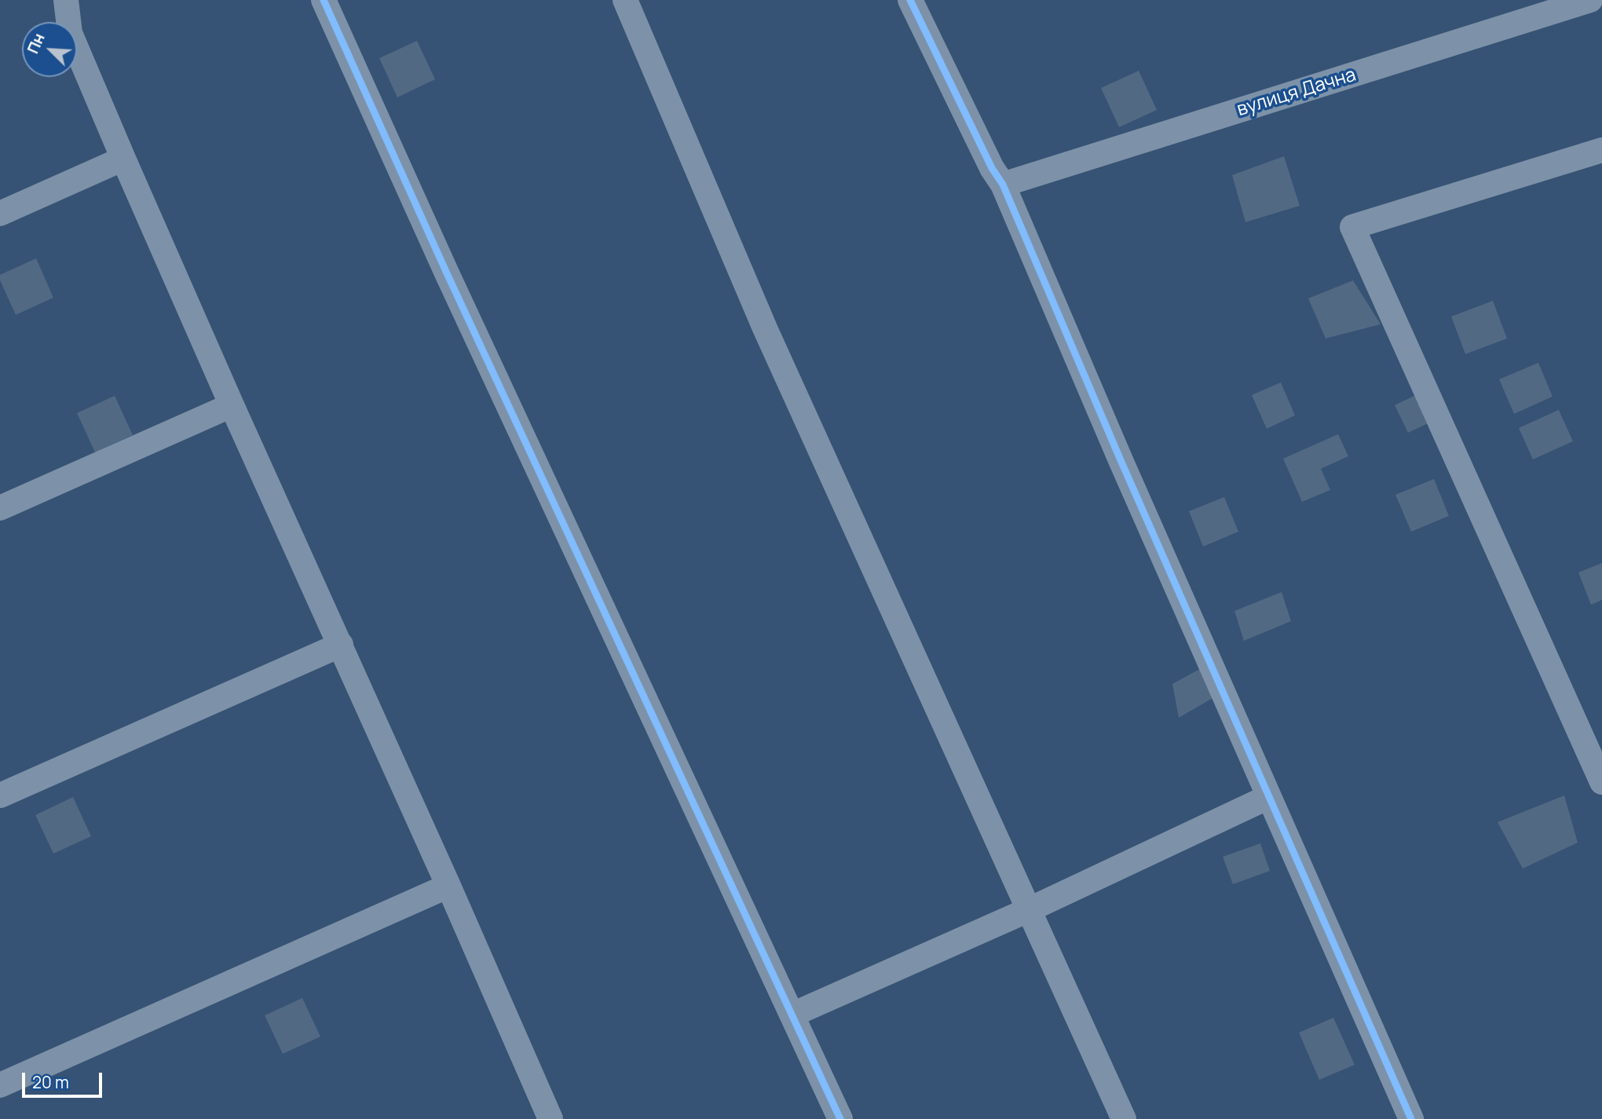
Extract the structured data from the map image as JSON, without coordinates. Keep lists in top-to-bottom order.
{
  "streets": {
    "street": ["вулиця Дачна"]
  },
  "scale_bar": "20 m",
  "north": "top left"
}
